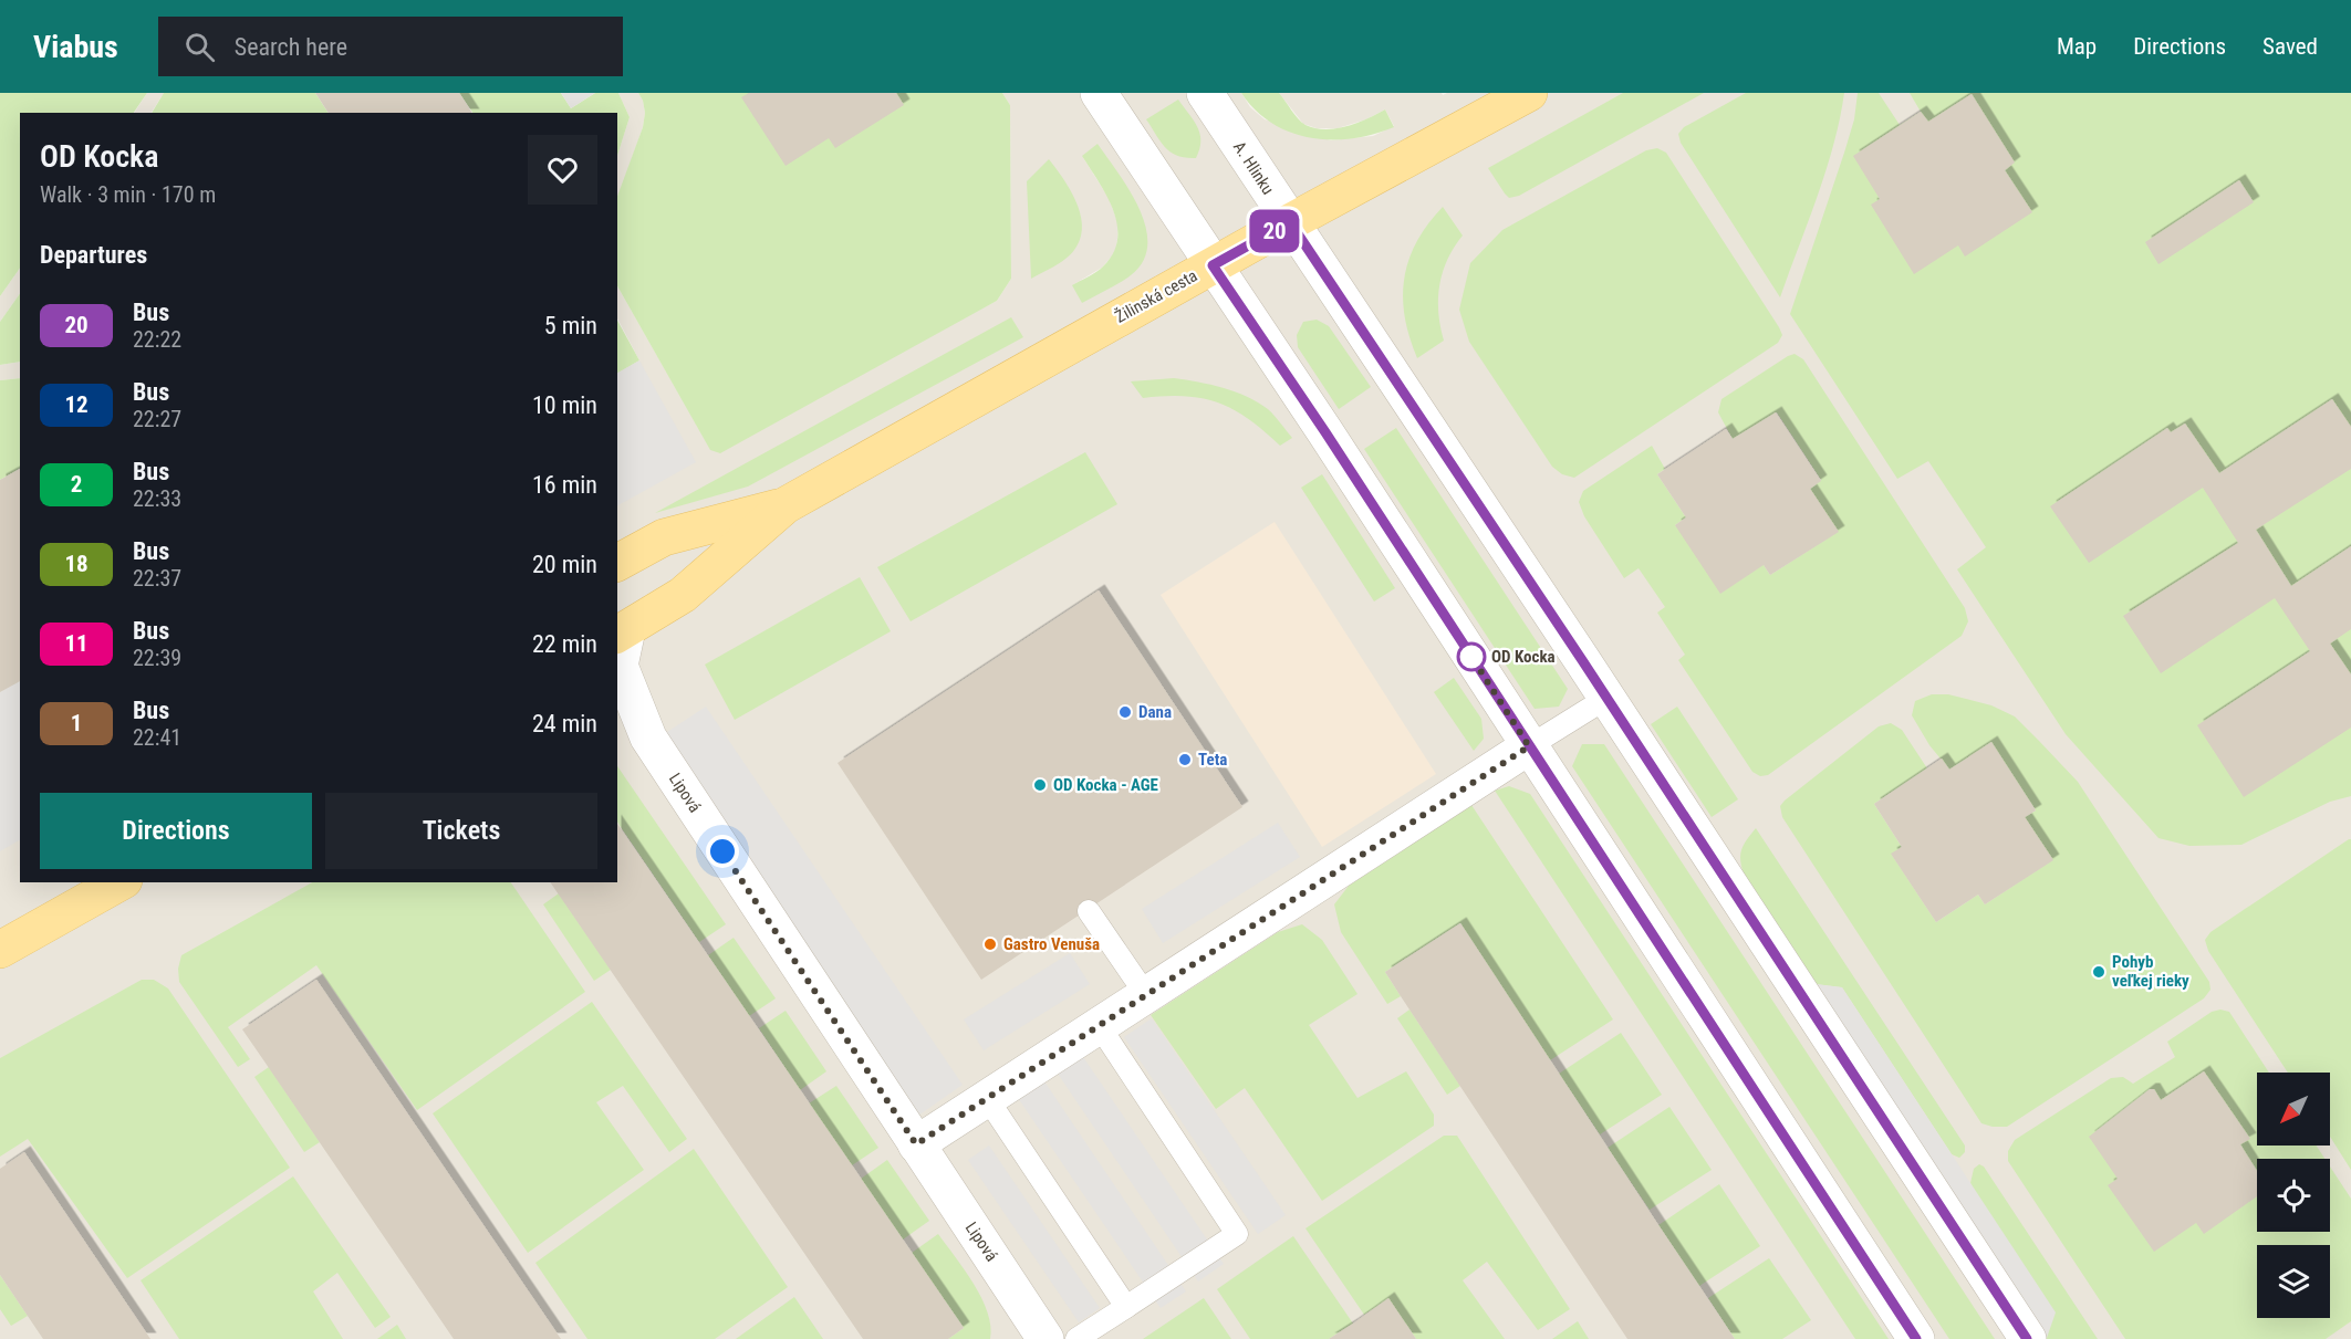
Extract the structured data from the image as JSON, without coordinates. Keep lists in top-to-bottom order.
{
  "streets": {
    "main road": ["Žilinská cesta"],
    "street": ["A. Hlinku", "Lipová"]
  },
  "crossings": [
    ["A. Hlinku", "Žilinská cesta"],
    ["Žilinská cesta", "Lipová"]
  ],
  "places": [
    "OD Kocka",
    "Dana",
    "Teta",
    "OD Kocka - AGE",
    "Gastro Venuša",
    "Pohyb veľkej rieky"
  ],
  "lines": ["bus line 20"],
  "north": "bottom left",
  "page": {
    "header": "Viabus",
    "search": "Search here",
    "nav": ["Map", "Directions", "Saved"],
    "on_map": "20",
    "heading": [
      ["OD Kocka", "Walk · 3 min · 170 m"],
      "Departures"
    ],
    "list": [
      {
        "mark": "20",
        "name": "Bus",
        "note": "22:22",
        "value": "5 min"
      },
      {
        "mark": "12",
        "name": "Bus",
        "note": "22:27",
        "value": "10 min"
      },
      {
        "mark": "2",
        "name": "Bus",
        "note": "22:33",
        "value": "16 min"
      },
      {
        "mark": "18",
        "name": "Bus",
        "note": "22:37",
        "value": "20 min"
      },
      {
        "mark": "11",
        "name": "Bus",
        "note": "22:39",
        "value": "22 min"
      },
      {
        "mark": "1",
        "name": "Bus",
        "note": "22:41",
        "value": "24 min"
      }
    ],
    "buttons": ["Directions", "Tickets"]
  }
}
